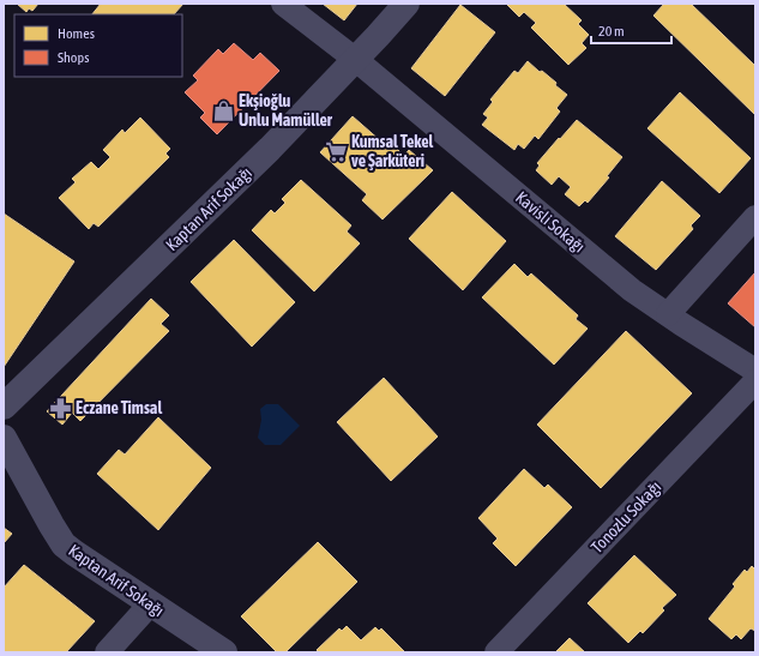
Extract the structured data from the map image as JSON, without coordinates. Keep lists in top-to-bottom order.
{
  "streets": {
    "street": ["Kaptan Arif Sokağı", "Kavisli Sokağı", "Tonozlu Sokağı"]
  },
  "crossings": [
    ["Kaptan Arif Sokağı", "Kavisli Sokağı"]
  ],
  "places": {
    "shop": ["Ekşioğlu Unlu Mamüller"],
    "supermarket": ["Kumsal Tekel ve Şarküteri"],
    "pharmacy": ["Eczane Timsal"]
  },
  "legend": ["Homes", "Shops"],
  "scale_bar": "20 m"
}
